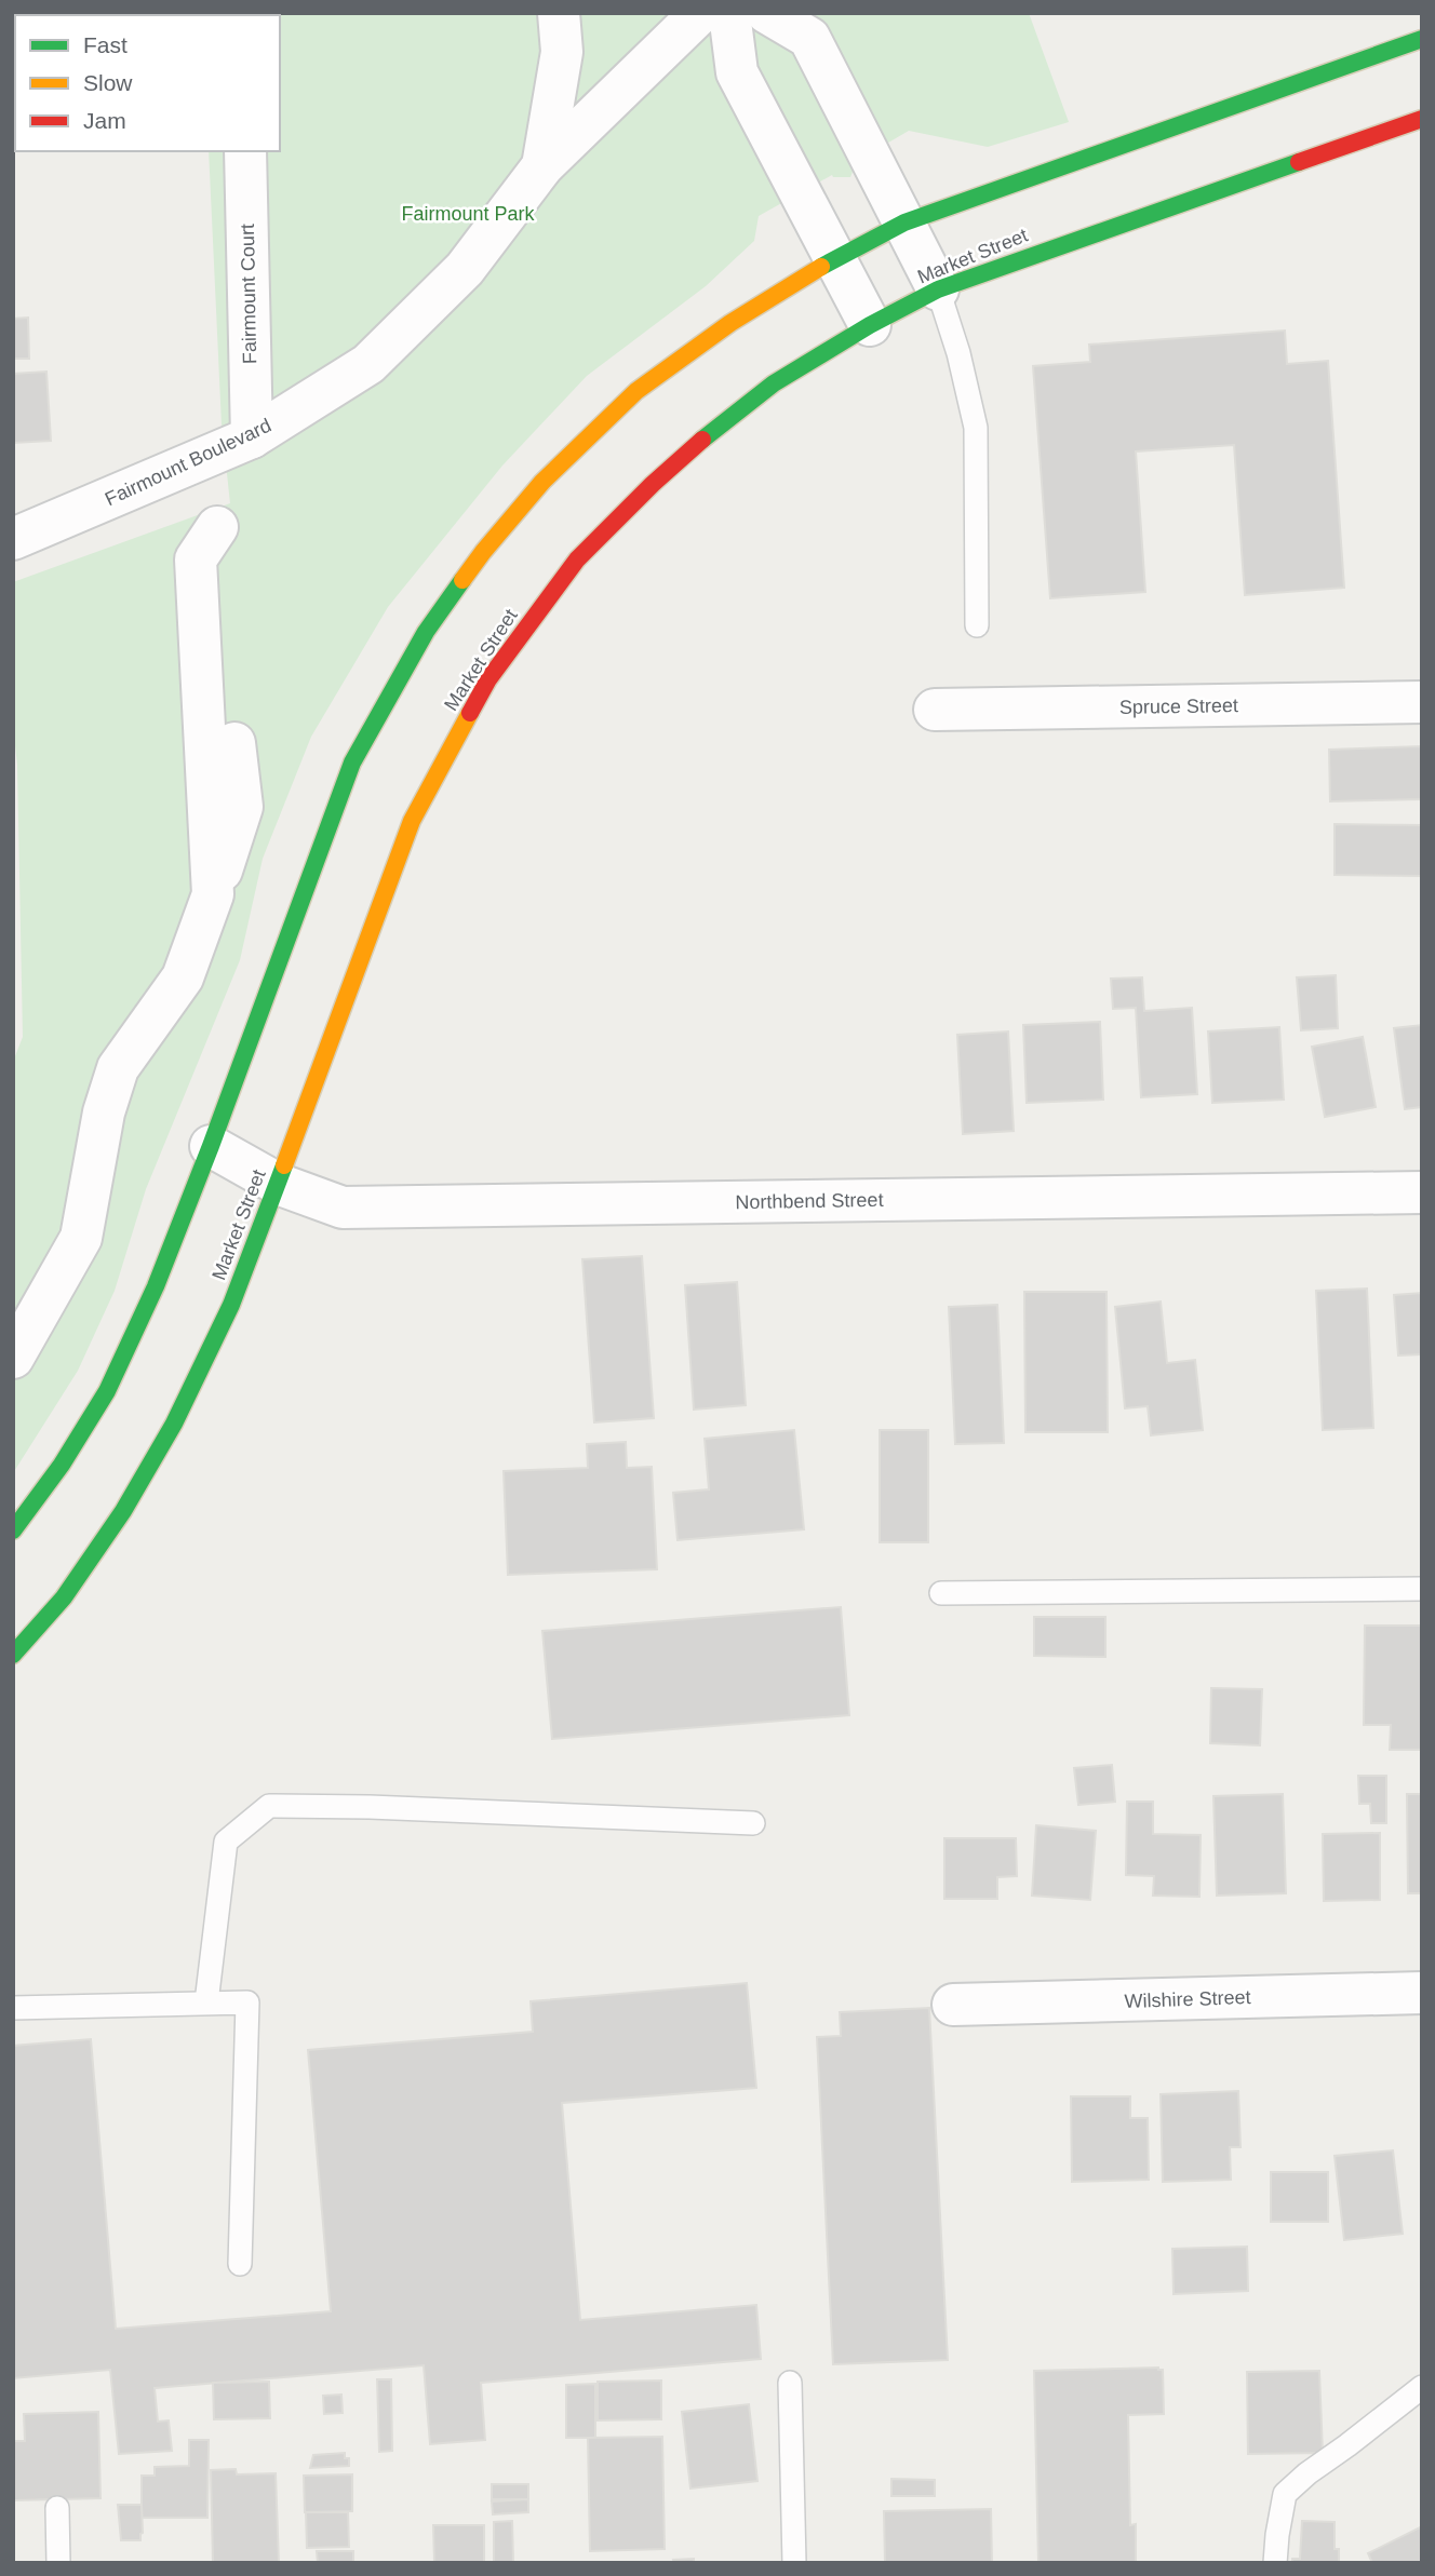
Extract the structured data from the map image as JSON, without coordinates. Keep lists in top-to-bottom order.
{
  "streets": {
    "main road": ["Market Street"],
    "street": [
      "Fairmount Court",
      "Fairmount Boulevard",
      "Spruce Street",
      "Northbend Street",
      "Wilshire Street"
    ]
  },
  "crossings": [
    ["Market Street", "Northbend Street"],
    ["Fairmount Court", "Fairmount Boulevard"]
  ],
  "parks": ["Fairmount Park"],
  "legend": ["Fast", "Slow", "Jam"]
}
